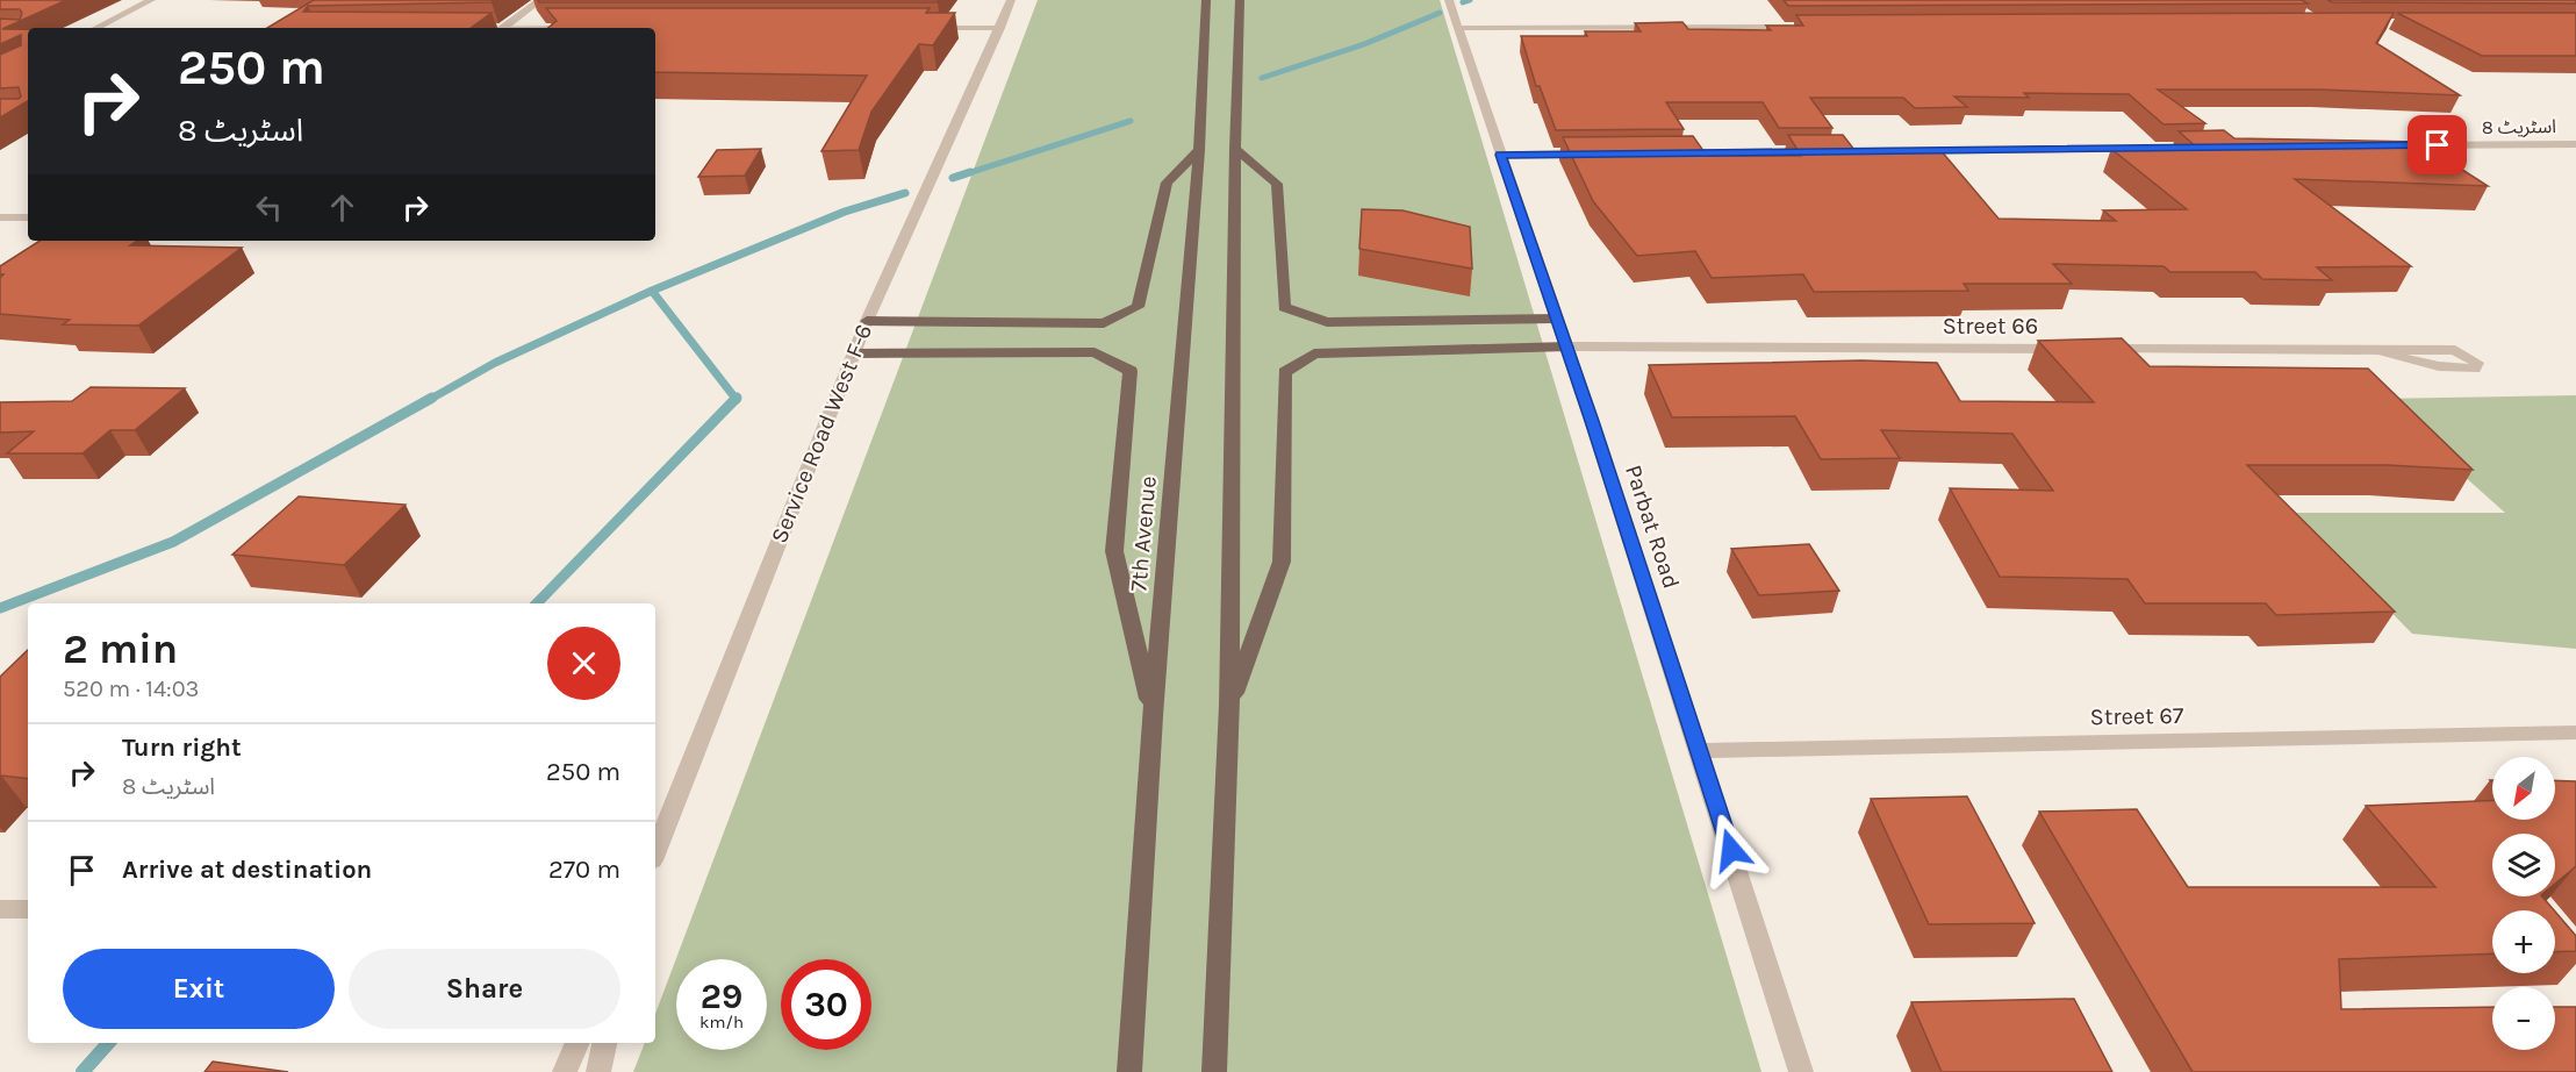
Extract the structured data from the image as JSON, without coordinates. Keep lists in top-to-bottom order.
{
  "streets": {
    "main road": ["7th Avenue"],
    "street": [
      "اسٹریٹ 8",
      "Street 66",
      "Service Road West F-6",
      "Parbat Road",
      "Street 67"
    ]
  },
  "crossings": [
    ["Street 66", "Parbat Road"],
    ["Parbat Road", "Street 67"]
  ],
  "north": "bottom left",
  "page": {
    "turn": ["250 m", "اسٹریٹ 8"],
    "heading": ["2 min", "520 m · 14:03"],
    "list": [
      {
        "name": "Turn right",
        "note": "اسٹریٹ 8",
        "value": "250 m"
      },
      {
        "name": "Arrive at destination",
        "value": "270 m"
      }
    ],
    "map_buttons": ["+", "−"],
    "buttons": ["Exit", "Share"],
    "speed": "29 km/h",
    "limit": "30"
  }
}
